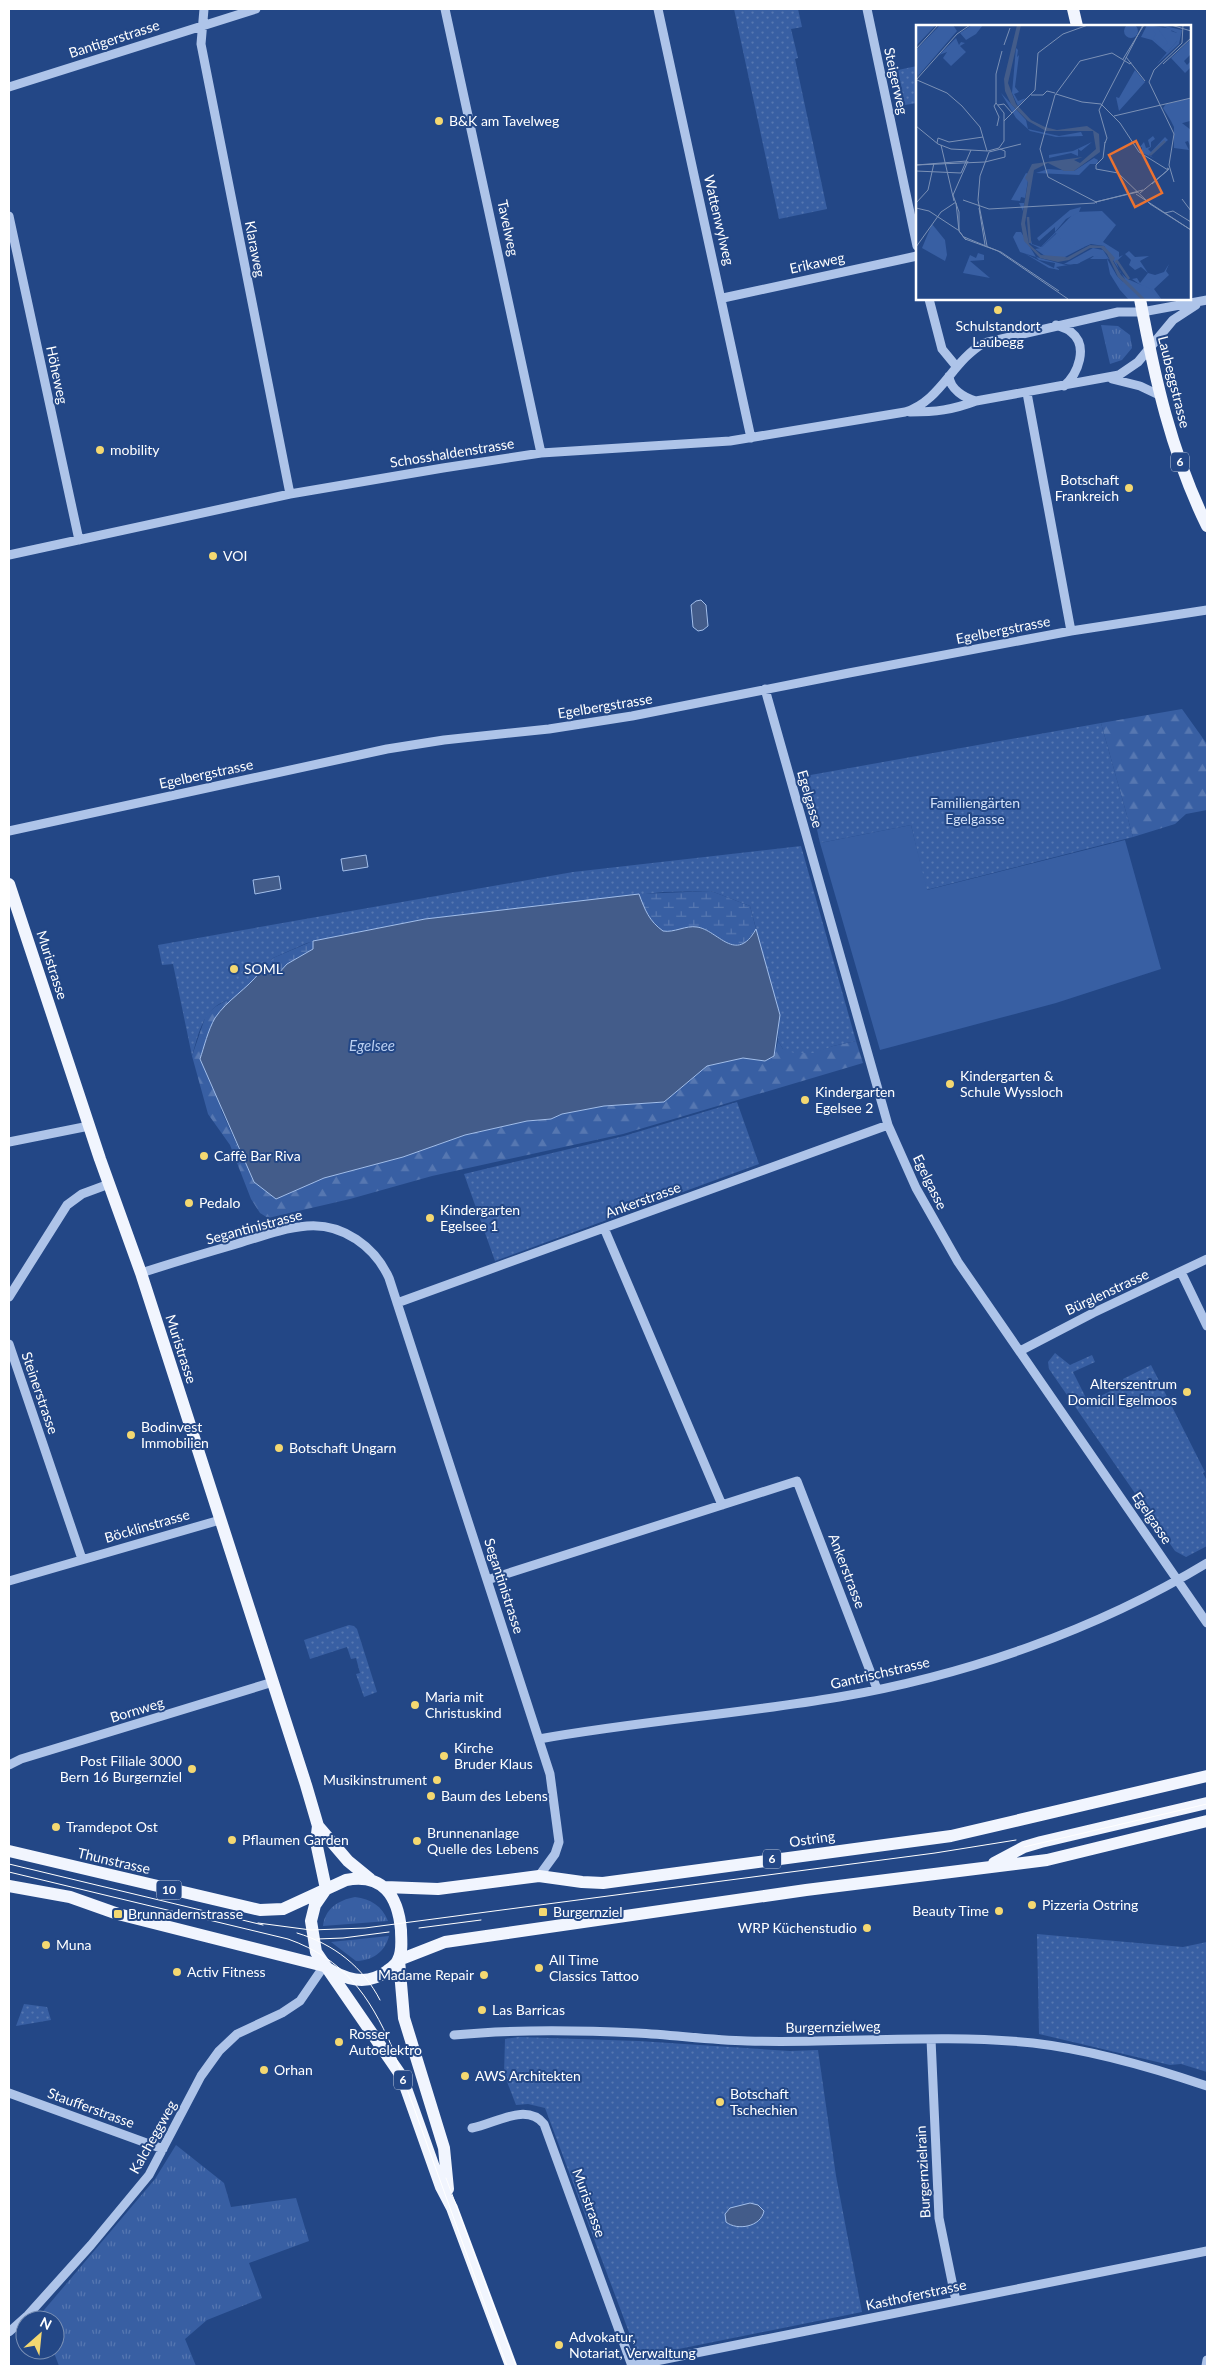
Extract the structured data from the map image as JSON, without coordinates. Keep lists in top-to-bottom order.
{
  "streets": {
    "main road": [
      "Laubeggstrasse",
      "6",
      "Muristrasse",
      "Ostring",
      "Thunstrasse",
      "10"
    ],
    "street": [
      "Bantigerstrasse",
      "Steigerweg",
      "Wattenwylweg",
      "Tavelweg",
      "Klaraweg",
      "Erikaweg",
      "Höheweg",
      "Schosshaldenstrasse",
      "Egelbergstrasse",
      "Egelgasse",
      "Ankerstrasse",
      "Segantinistrasse",
      "Bürglenstrasse",
      "Steinerstrasse",
      "Böcklinstrasse",
      "Gantrischstrasse",
      "Bornweg",
      "Burgernzielweg",
      "Staufferstrasse",
      "Kalcheggweg",
      "Burgernzielrain",
      "Kasthoferstrasse"
    ]
  },
  "crossings": [
    ["Bantigerstrasse", "Klaraweg"],
    ["Wattenwylweg", "Erikaweg"],
    ["Wattenwylweg", "Schosshaldenstrasse"],
    ["Tavelweg", "Schosshaldenstrasse"],
    ["Klaraweg", "Schosshaldenstrasse"],
    ["Höheweg", "Schosshaldenstrasse"],
    ["Laubeggstrasse", "Schosshaldenstrasse"],
    ["6", "Muristrasse"],
    ["6", "Ostring"],
    ["6", "Thunstrasse"],
    ["6", "Kalcheggweg"],
    ["Egelbergstrasse", "Egelgasse"],
    ["Egelgasse", "Ankerstrasse"],
    ["Egelgasse", "Bürglenstrasse"],
    ["Egelgasse", "Gantrischstrasse"],
    ["Muristrasse", "Segantinistrasse"],
    ["Muristrasse", "Böcklinstrasse"],
    ["Muristrasse", "Bornweg"],
    ["Muristrasse", "Ostring"],
    ["Muristrasse", "Thunstrasse"],
    ["Muristrasse", "Kalcheggweg"],
    ["Muristrasse", "Kasthoferstrasse"],
    ["Ankerstrasse", "Segantinistrasse"],
    ["Ankerstrasse", "Gantrischstrasse"],
    ["Segantinistrasse", "Gantrischstrasse"],
    ["Segantinistrasse", "Ostring"],
    ["Steinerstrasse", "Böcklinstrasse"],
    ["Ostring", "Thunstrasse"],
    ["Ostring", "Kalcheggweg"],
    ["Thunstrasse", "Kalcheggweg"],
    ["Burgernzielweg", "Burgernzielrain"],
    ["Staufferstrasse", "Kalcheggweg"],
    ["Burgernzielrain", "Kasthoferstrasse"]
  ],
  "water": ["Egelsee"],
  "parks": ["Familiengärten Egelgasse"],
  "places": {
    "other": [
      "B&K am Tavelweg",
      "Schulstandort Laubegg",
      "mobility",
      "Botschaft Frankreich",
      "VOI",
      "SOML",
      "Kindergarten & Schule Wyssloch",
      "Kindergarten Egelsee 2",
      "Caffè Bar Riva",
      "Pedalo",
      "Kindergarten Egelsee 1",
      "Alterszentrum Domicil Egelmoos",
      "Bodinvest Immobilien",
      "Botschaft Ungarn",
      "Maria mit Christuskind",
      "Kirche Bruder Klaus",
      "Post Filiale 3000 Bern 16 Burgernziel",
      "Musikinstrument",
      "Baum des Lebens",
      "Tramdepot Ost",
      "Pflaumen Garden",
      "Brunnenanlage Quelle des Lebens",
      "Pizzeria Ostring",
      "Beauty Time",
      "WRP Küchenstudio",
      "Muna",
      "All Time Classics Tattoo",
      "Activ Fitness",
      "Madame Repair",
      "Las Barricas",
      "Rosser Autoelektro",
      "Orhan",
      "AWS Architekten",
      "Botschaft Tschechien",
      "Advokatur, Notariat, Verwaltung"
    ],
    "transit": ["Burgernziel", "Brunnadernstrasse"]
  },
  "north": "top right"
}
